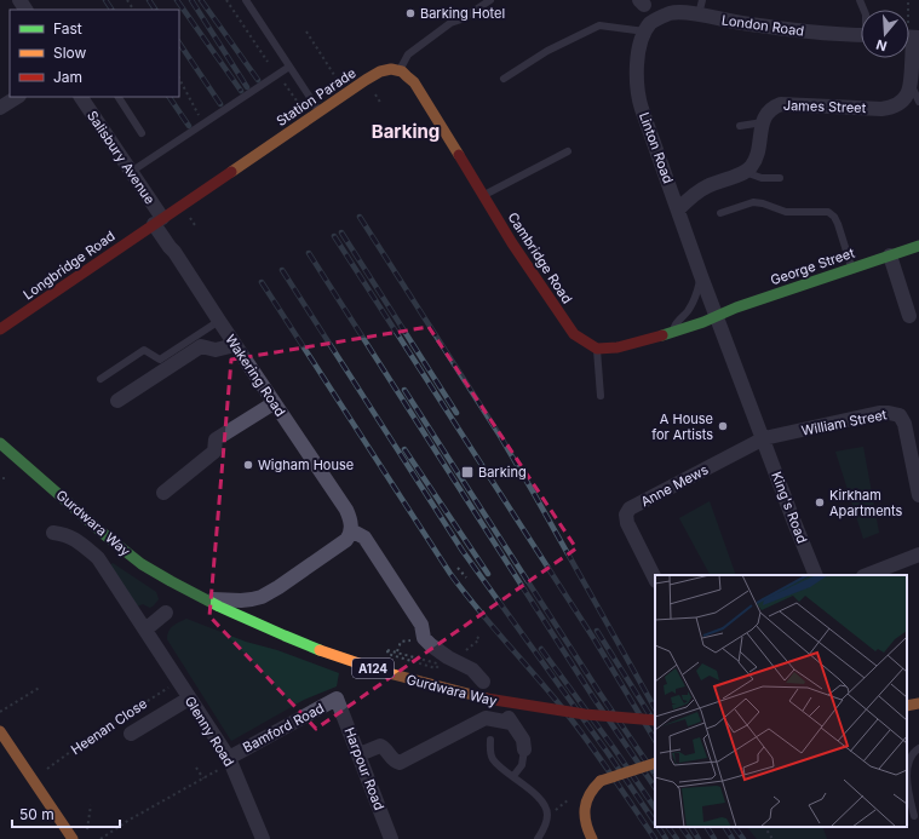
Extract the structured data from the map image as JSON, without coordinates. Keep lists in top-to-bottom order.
{
  "streets": {
    "street": [
      "London Road",
      "Station Parade",
      "James Street",
      "Linton Road",
      "Salisbury Avenue",
      "Cambridge Road",
      "Longbridge Road",
      "George Street",
      "Wakering Road",
      "William Street",
      "Anne Mews",
      "King's Road",
      "Gurdwara Way",
      "A124",
      "Heenan Close",
      "Bamford Road",
      "Glenny Road",
      "Harpour Road"
    ]
  },
  "crossings": [
    ["London Road", "Linton Road"],
    ["Station Parade", "Salisbury Avenue"],
    ["Station Parade", "Cambridge Road"],
    ["Station Parade", "Longbridge Road"],
    ["Station Parade", "Wakering Road"],
    ["Linton Road", "George Street"],
    ["Linton Road", "William Street"],
    ["Linton Road", "Anne Mews"],
    ["Linton Road", "King's Road"],
    ["Salisbury Avenue", "Longbridge Road"],
    ["Salisbury Avenue", "Wakering Road"],
    ["Longbridge Road", "Wakering Road"],
    ["Wakering Road", "Gurdwara Way"],
    ["William Street", "Anne Mews"],
    ["William Street", "King's Road"],
    ["Anne Mews", "King's Road"],
    ["Heenan Close", "Glenny Road"],
    ["Bamford Road", "Glenny Road"],
    ["Bamford Road", "Harpour Road"]
  ],
  "districts": ["Barking"],
  "places": {
    "other": [
      "Barking Hotel",
      "A House for Artists",
      "Wigham House",
      "Kirkham Apartments"
    ],
    "transit": ["Barking"]
  },
  "legend": ["Fast", "Slow", "Jam"],
  "scale_bar": "50 m",
  "north": "bottom"
}
